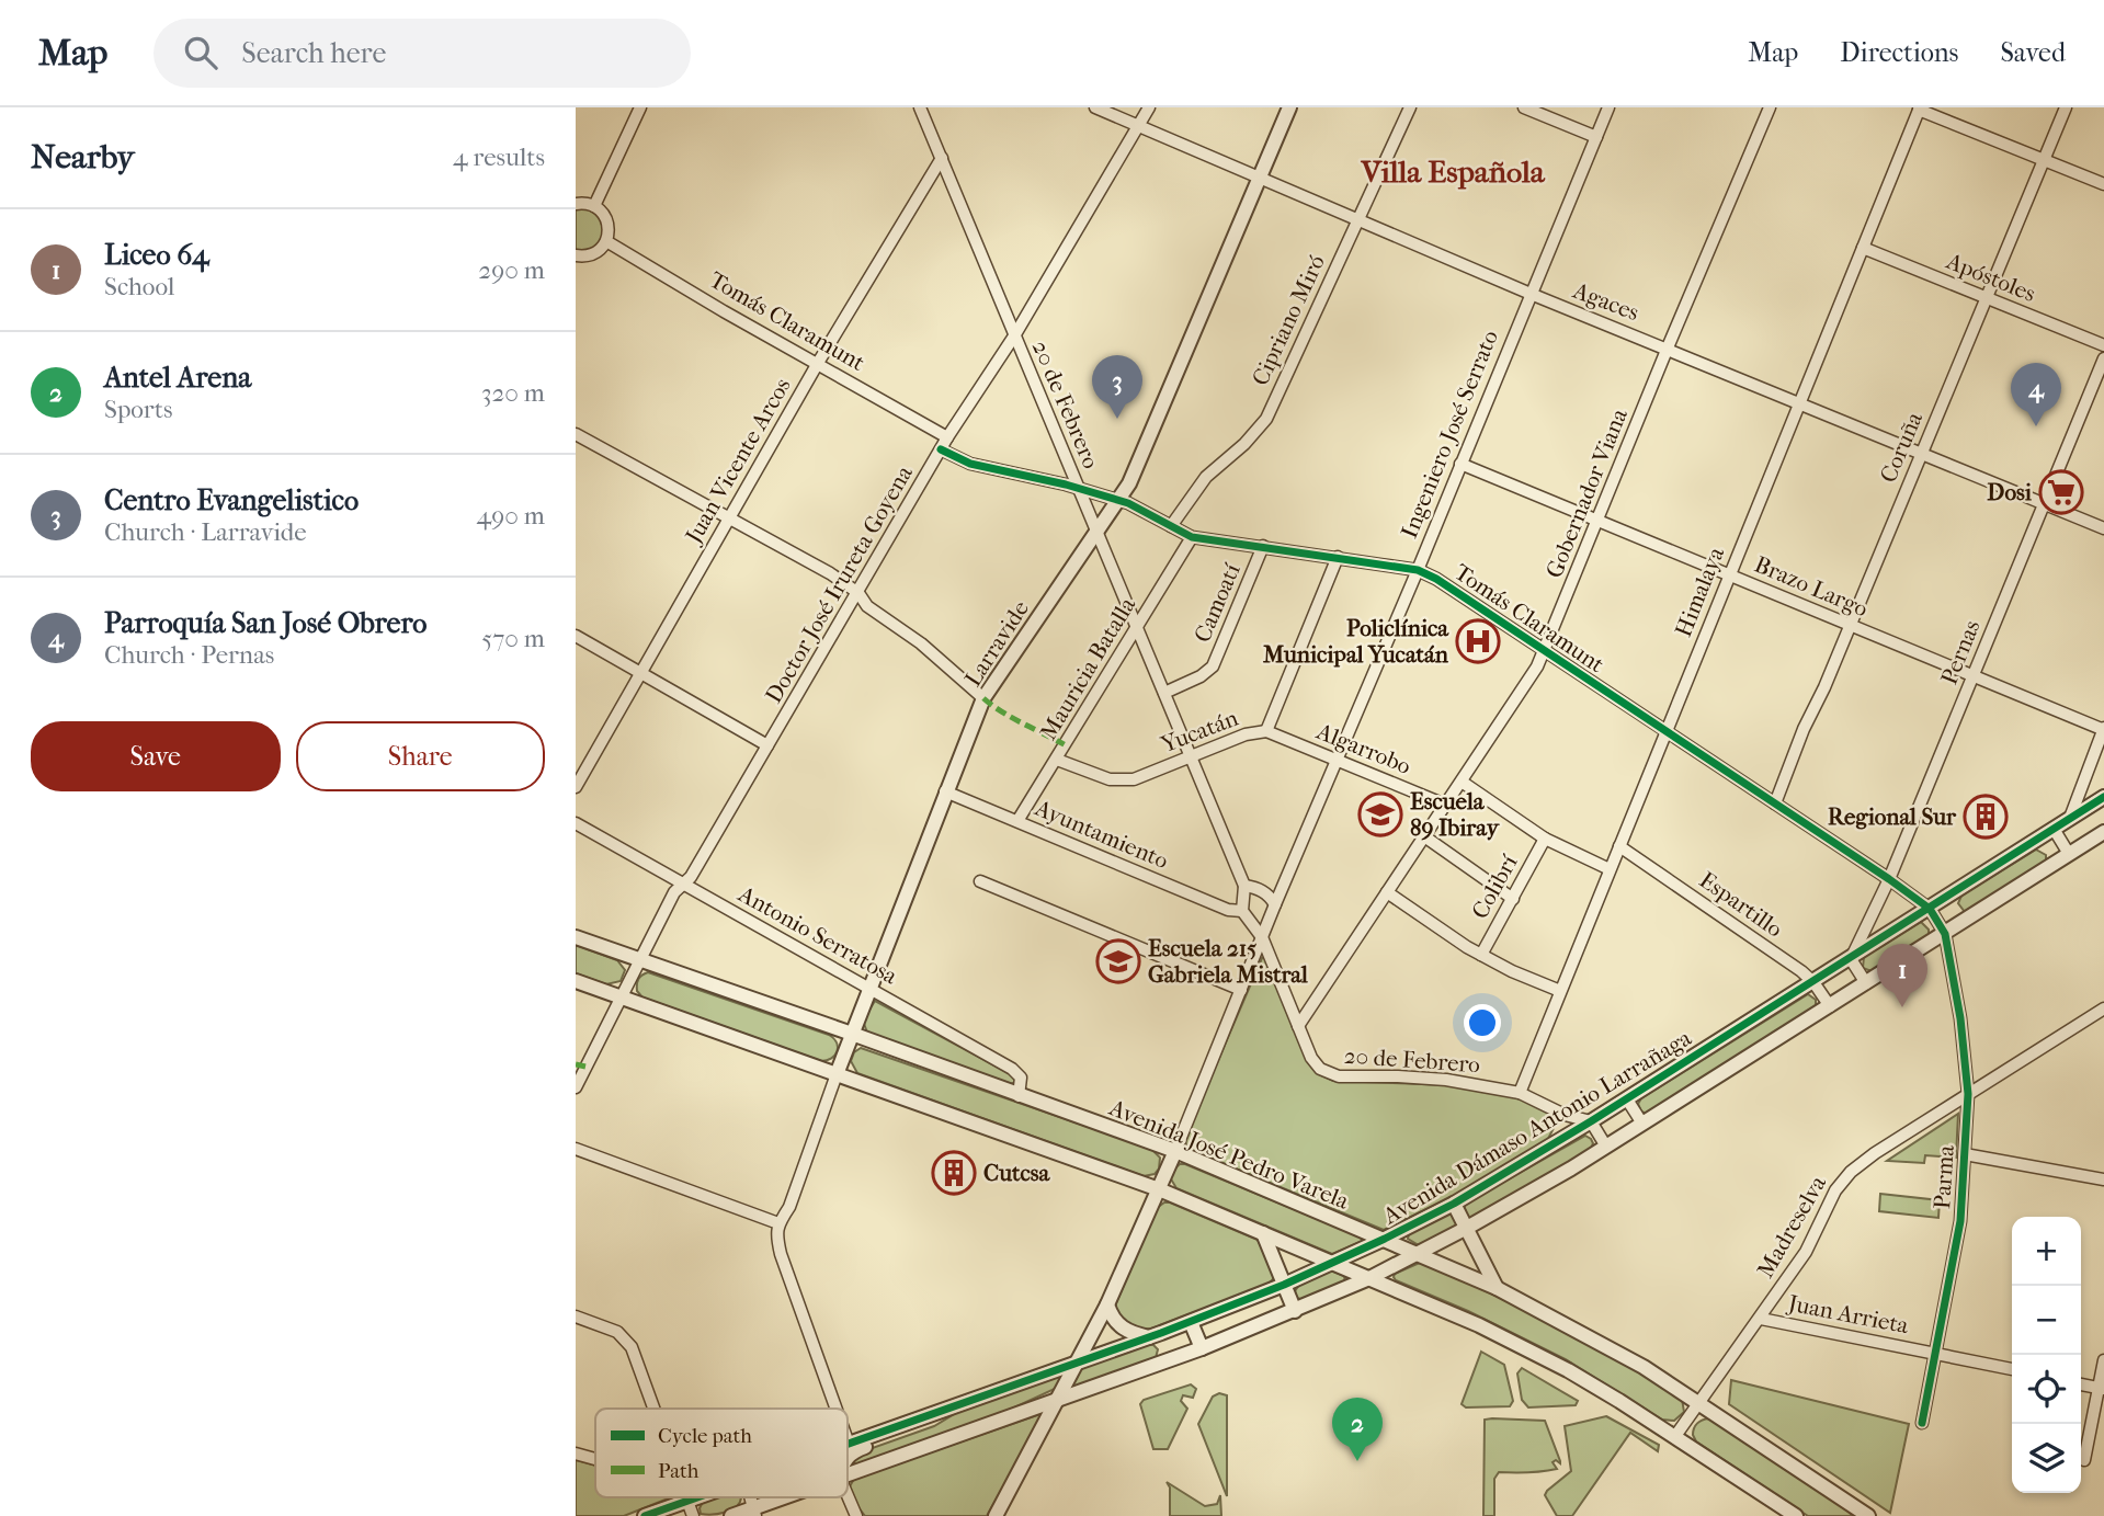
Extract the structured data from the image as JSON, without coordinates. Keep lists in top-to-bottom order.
{
  "streets": {
    "street": [
      "Apóstoles",
      "Agaces",
      "Cipriano Miró",
      "Tomás Claramunt",
      "20 de Febrero",
      "Ingeniero José Serrato",
      "Coruña",
      "Juan Vicente Arcos",
      "Gobernador Viana",
      "Doctor José Irureta Goyena",
      "Brazo Largo",
      "Himalaya",
      "Camoatí",
      "Larravide",
      "Pernas",
      "Mauricia Batalla",
      "Yucatán",
      "Algarrobo",
      "Ayuntamiento",
      "Colibrí",
      "Espartillo",
      "Antonio Serratosa",
      "Avenida Dámaso Antonio Larrañaga",
      "Avenida José Pedro Varela",
      "Parma",
      "Madreselva",
      "Juan Arrieta"
    ]
  },
  "crossings": [
    ["Apóstoles", "Coruña"],
    ["Apóstoles", "Himalaya"],
    ["Agaces", "Cipriano Miró"],
    ["Agaces", "Ingeniero José Serrato"],
    ["Agaces", "Coruña"],
    ["Agaces", "Gobernador Viana"],
    ["Agaces", "Doctor José Irureta Goyena"],
    ["Agaces", "Himalaya"],
    ["Agaces", "Larravide"],
    ["Agaces", "Pernas"],
    ["Cipriano Miró", "Tomás Claramunt"],
    ["Tomás Claramunt", "20 de Febrero"],
    ["Tomás Claramunt", "Ingeniero José Serrato"],
    ["Tomás Claramunt", "Coruña"],
    ["Tomás Claramunt", "Juan Vicente Arcos"],
    ["Tomás Claramunt", "Gobernador Viana"],
    ["Tomás Claramunt", "Doctor José Irureta Goyena"],
    ["Tomás Claramunt", "Himalaya"],
    ["Tomás Claramunt", "Camoatí"],
    ["Tomás Claramunt", "Larravide"],
    ["Tomás Claramunt", "Pernas"],
    ["Tomás Claramunt", "Mauricia Batalla"],
    ["Tomás Claramunt", "Yucatán"],
    ["Tomás Claramunt", "Avenida Dámaso Antonio Larrañaga"],
    ["Tomás Claramunt", "Parma"],
    ["20 de Febrero", "Ingeniero José Serrato"],
    ["20 de Febrero", "Juan Vicente Arcos"],
    ["20 de Febrero", "Gobernador Viana"],
    ["20 de Febrero", "Doctor José Irureta Goyena"],
    ["20 de Febrero", "Himalaya"],
    ["20 de Febrero", "Camoatí"],
    ["20 de Febrero", "Larravide"],
    ["20 de Febrero", "Mauricia Batalla"],
    ["20 de Febrero", "Yucatán"],
    ["20 de Febrero", "Ayuntamiento"],
    ["20 de Febrero", "Avenida Dámaso Antonio Larrañaga"],
    ["Ingeniero José Serrato", "Brazo Largo"],
    ["Ingeniero José Serrato", "Algarrobo"],
    ["Ingeniero José Serrato", "Avenida Dámaso Antonio Larrañaga"],
    ["Ingeniero José Serrato", "Avenida José Pedro Varela"],
    ["Coruña", "Brazo Largo"],
    ["Gobernador Viana", "Brazo Largo"],
    ["Gobernador Viana", "Algarrobo"],
    ["Doctor José Irureta Goyena", "Antonio Serratosa"],
    ["Doctor José Irureta Goyena", "Avenida José Pedro Varela"],
    ["Brazo Largo", "Himalaya"],
    ["Brazo Largo", "Pernas"],
    ["Himalaya", "Espartillo"],
    ["Larravide", "Ayuntamiento"],
    ["Larravide", "Antonio Serratosa"],
    ["Larravide", "Avenida José Pedro Varela"],
    ["Pernas", "Avenida Dámaso Antonio Larrañaga"],
    ["Mauricia Batalla", "Yucatán"],
    ["Mauricia Batalla", "Ayuntamiento"],
    ["Yucatán", "Algarrobo"],
    ["Espartillo", "Avenida Dámaso Antonio Larrañaga"],
    ["Antonio Serratosa", "Avenida José Pedro Varela"],
    ["Avenida Dámaso Antonio Larrañaga", "Avenida José Pedro Varela"],
    ["Avenida Dámaso Antonio Larrañaga", "Parma"],
    ["Avenida José Pedro Varela", "Madreselva"],
    ["Parma", "Madreselva"],
    ["Parma", "Juan Arrieta"],
    ["Madreselva", "Juan Arrieta"]
  ],
  "districts": ["Villa Española"],
  "places": {
    "supermarket": ["Dosi"],
    "hospital": ["Policlínica Municipal Yucatán"],
    "school or university": ["Escuela 89 Ibiray", "Escuela 215 Gabriela Mistral"],
    "building": ["Regional Sur", "Cutcsa"]
  },
  "legend": ["Cycle path", "Path"],
  "page": {
    "header": "Map",
    "search": "Search here",
    "nav": ["Map", "Directions", "Saved"],
    "heading": ["Nearby", "4 results"],
    "list": [
      {
        "mark": "1",
        "name": "Liceo 64",
        "note": "School",
        "value": "290 m"
      },
      {
        "mark": "2",
        "name": "Antel Arena",
        "note": "Sports",
        "value": "320 m"
      },
      {
        "mark": "3",
        "name": "Centro Evangelistico",
        "note": "Church · Larravide",
        "value": "490 m"
      },
      {
        "mark": "4",
        "name": "Parroquía San José Obrero",
        "note": "Church · Pernas",
        "value": "570 m"
      }
    ],
    "pins": [
      "3",
      "4",
      "1",
      "2"
    ],
    "buttons": ["Save", "Share"],
    "map_buttons": ["+", "−"]
  }
}
